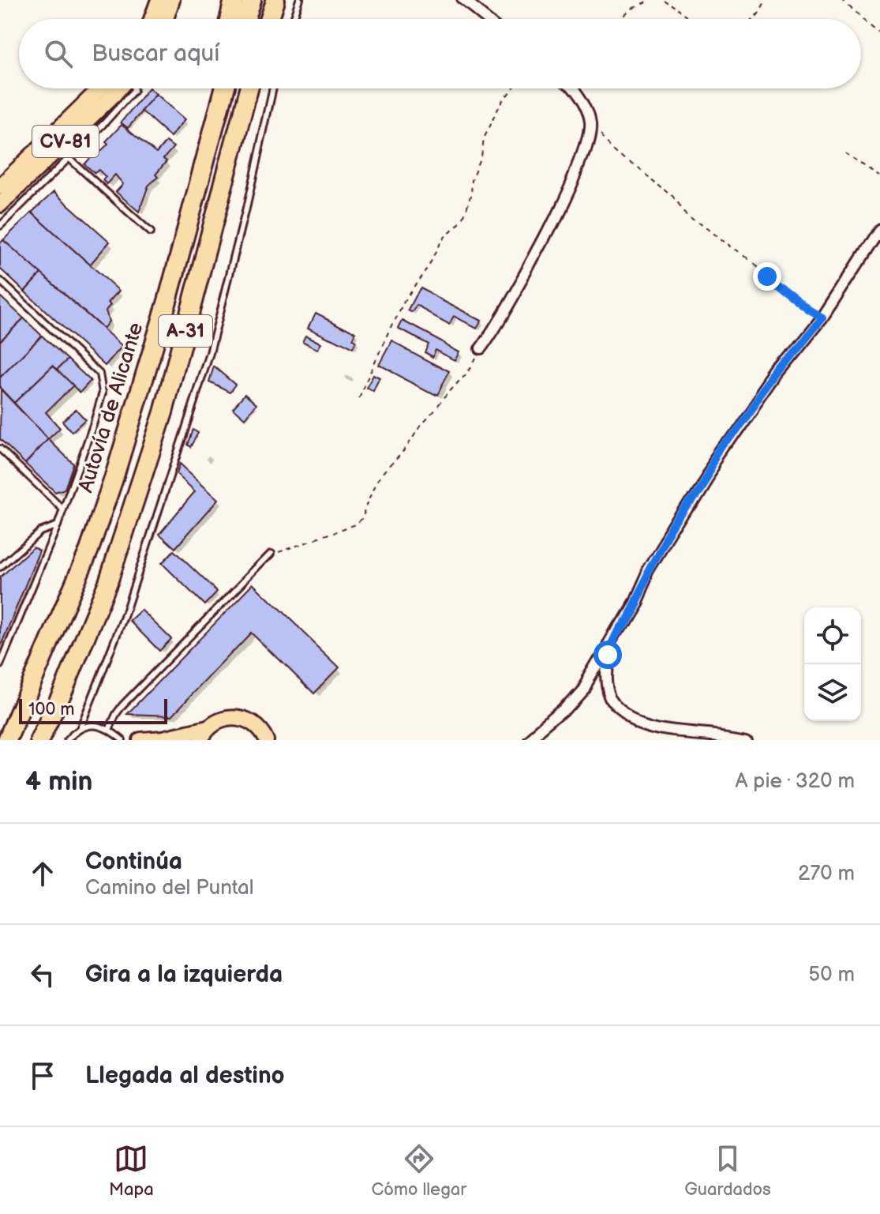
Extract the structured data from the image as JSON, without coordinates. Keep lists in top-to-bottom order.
{
  "streets": {
    "highway": ["A-31", "Autovía de Alicante"],
    "main road": ["CV-81"]
  },
  "scale_bar": "100 m",
  "page": {
    "search": "Buscar aquí",
    "scale": "100 m",
    "heading": ["4 min", "A pie · 320 m"],
    "list": [
      ["Continúa", "Camino del Puntal", "270 m"],
      ["Gira a la izquierda", "50 m"],
      "Llegada al destino"
    ],
    "nav": ["Mapa", "Cómo llegar", "Guardados"]
  }
}
